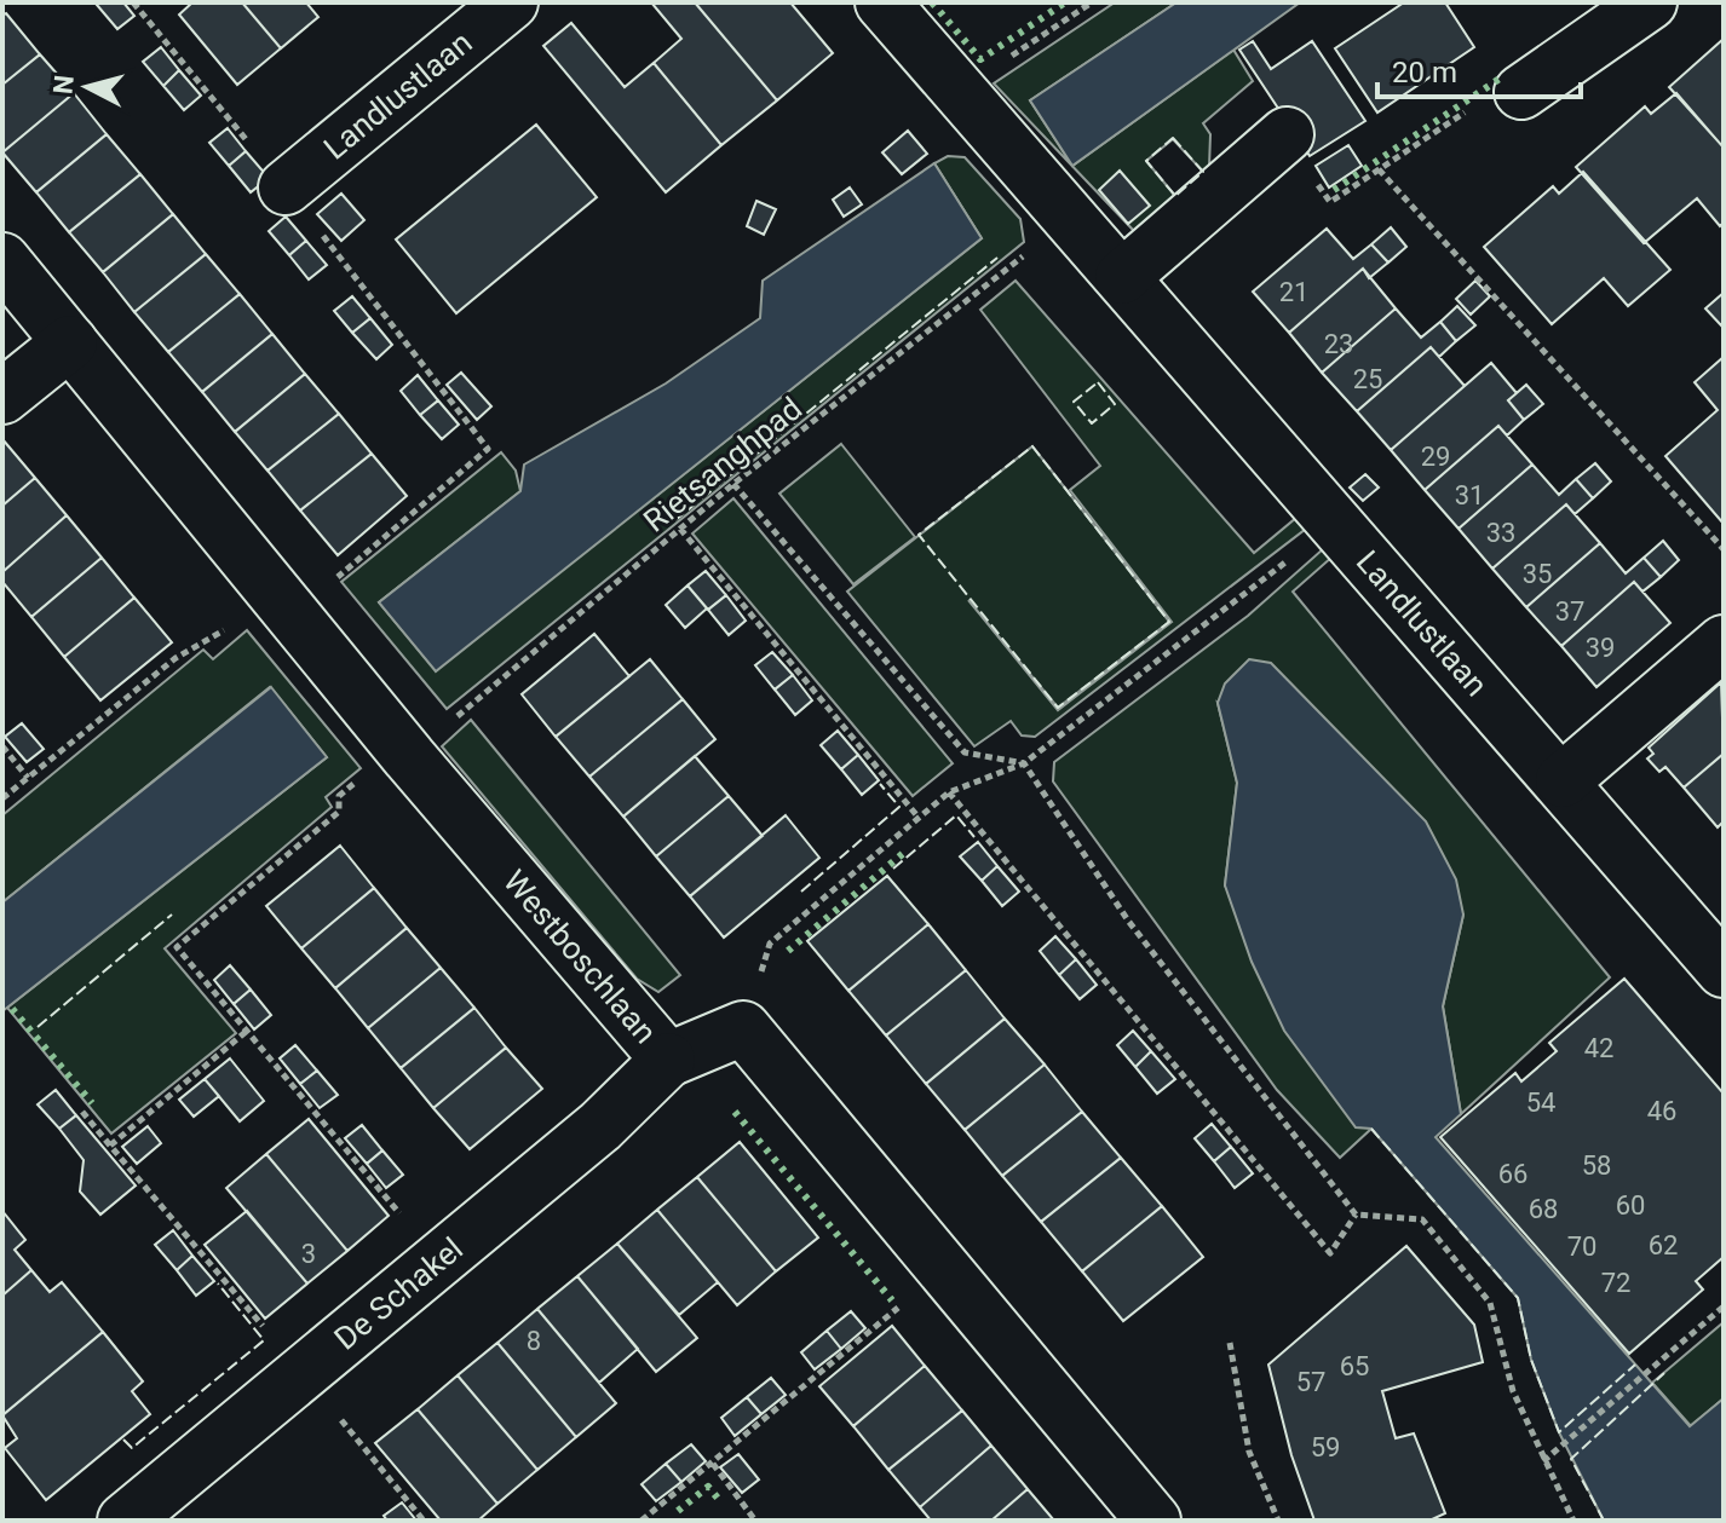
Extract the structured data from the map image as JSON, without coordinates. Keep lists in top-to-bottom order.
{
  "streets": {
    "street": ["Landlustlaan", "Westboschlaan", "De Schakel"],
    "path": ["Rietsanghpad"]
  },
  "crossings": [
    ["Landlustlaan", "Rietsanghpad"],
    ["Rietsanghpad", "Westboschlaan"],
    ["Westboschlaan", "De Schakel"]
  ],
  "house_numbers": [
    "21",
    "23",
    "25",
    "29",
    "31",
    "33",
    "35",
    "37",
    "39",
    "42",
    "54",
    "46",
    "58",
    "66",
    "60",
    "68",
    "62",
    "70",
    "3",
    "72",
    "8",
    "65",
    "57",
    "59"
  ],
  "scale_bar": "20 m",
  "north": "left"
}
